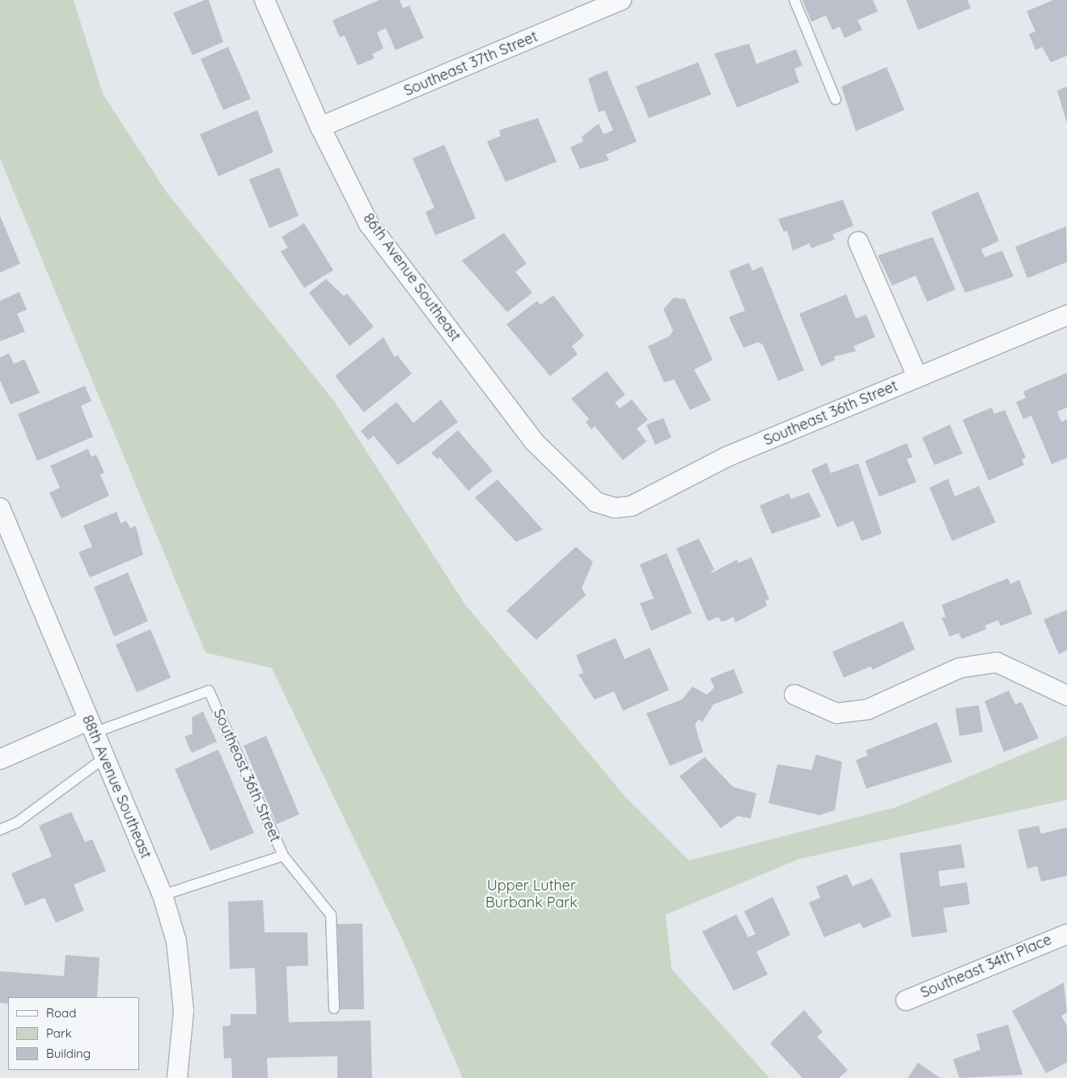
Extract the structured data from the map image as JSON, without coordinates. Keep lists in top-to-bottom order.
{
  "streets": {
    "street": [
      "Southeast 37th Street",
      "86th Avenue Southeast",
      "Southeast 36th Street",
      "88th Avenue Southeast",
      "Southeast 34th Place"
    ]
  },
  "crossings": [
    ["Southeast 37th Street", "86th Avenue Southeast"],
    ["86th Avenue Southeast", "Southeast 36th Street"],
    ["Southeast 36th Street", "88th Avenue Southeast"]
  ],
  "parks": ["Upper Luther Burbank Park"],
  "legend": ["Road", "Park", "Building"]
}
